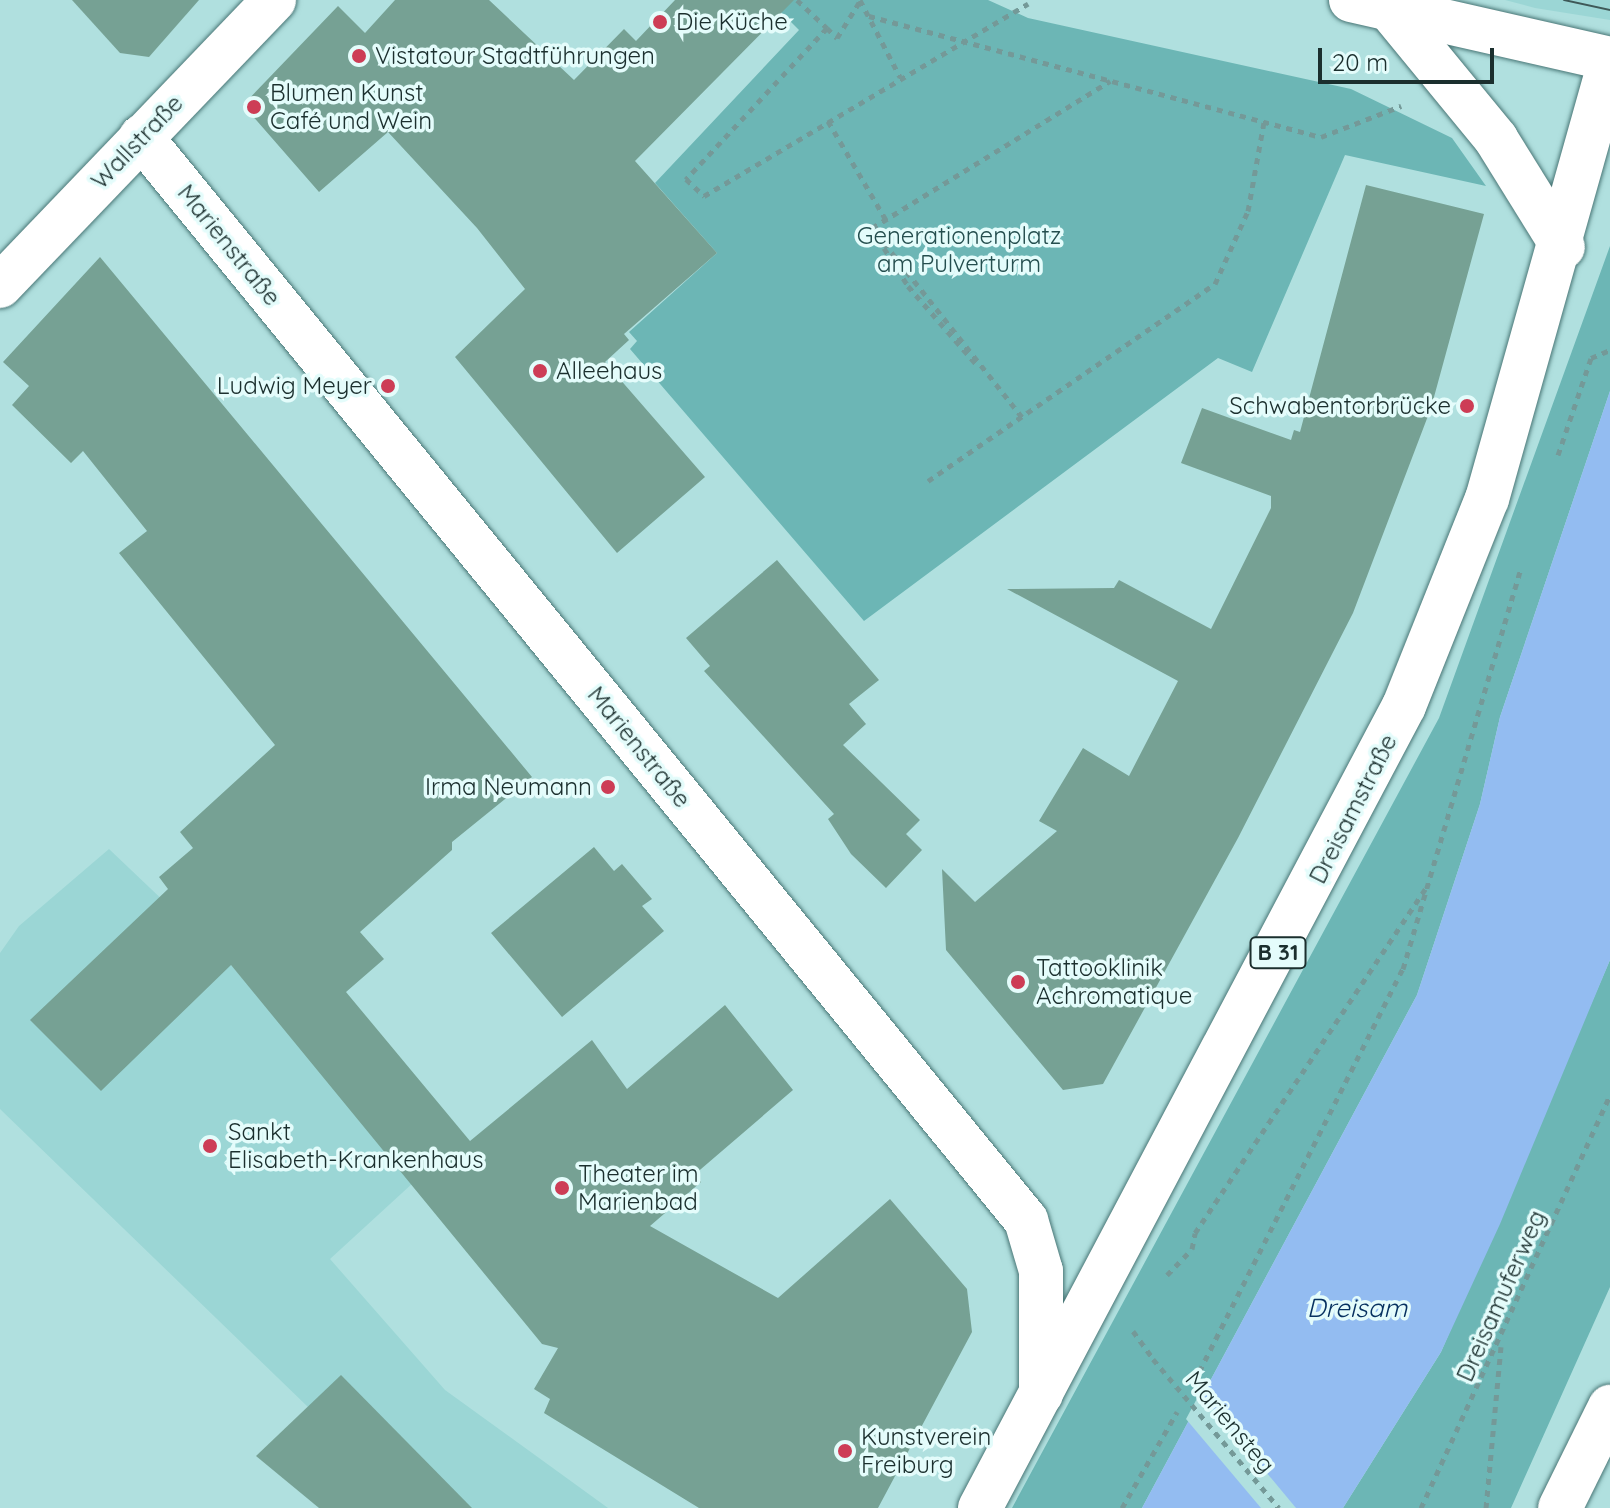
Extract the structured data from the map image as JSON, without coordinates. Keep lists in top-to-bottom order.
{
  "streets": {
    "main road": [
      "Wallstraße",
      "Marienstraße",
      "Dreisamstraße",
      "B 31"
    ],
    "path": ["Dreisamuferweg", "Mariensteg"]
  },
  "crossings": [
    ["Wallstraße", "Marienstraße"],
    ["Marienstraße", "Dreisamstraße"]
  ],
  "water": ["Dreisam"],
  "parks": ["Generationenplatz am Pulverturm"],
  "places": [
    "Die Küche",
    "Vistatour Stadtführungen",
    "Blumen Kunst Café und Wein",
    "Alleehaus",
    "Ludwig Meyer",
    "Schwabentorbrücke",
    "Irma Neumann",
    "Tattooklinik Achromatique",
    "Sankt Elisabeth-Krankenhaus",
    "Theater im Marienbad",
    "Kunstverein Freiburg"
  ],
  "scale_bar": "20 m"
}
